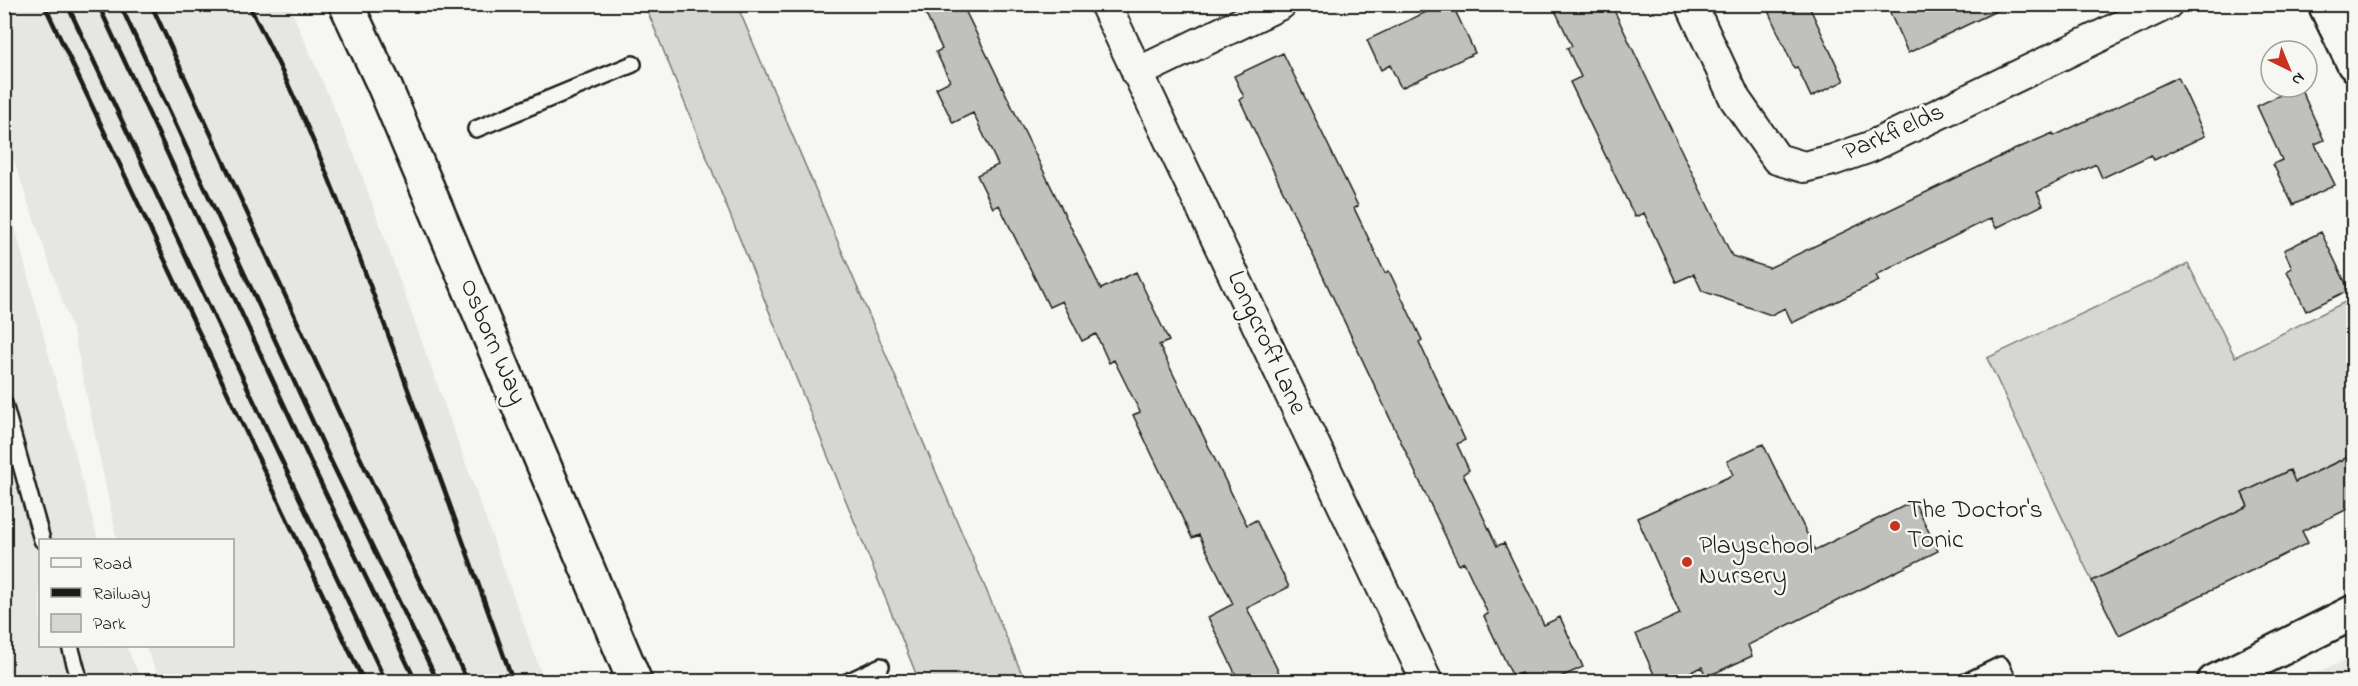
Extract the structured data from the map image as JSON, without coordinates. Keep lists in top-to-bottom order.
{
  "streets": {
    "street": ["Parkfields", "Osborn Way", "Longcroft Lane"]
  },
  "places": ["The Doctor's Tonic", "Playschool Nursery"],
  "legend": ["Road", "Railway", "Park"],
  "north": "bottom right"
}
